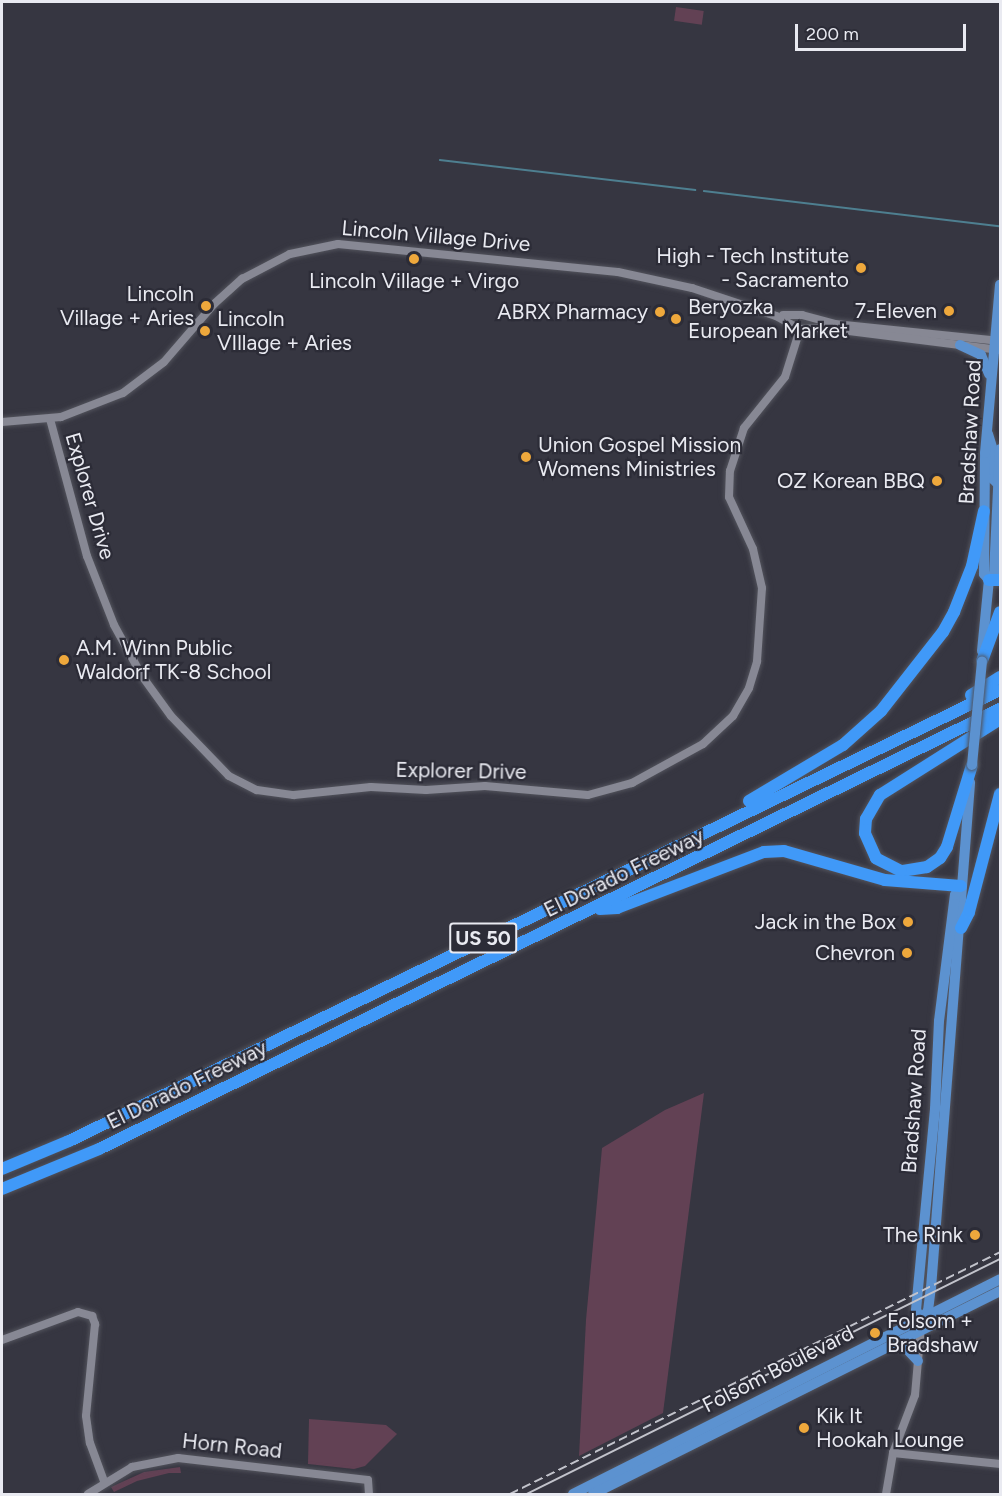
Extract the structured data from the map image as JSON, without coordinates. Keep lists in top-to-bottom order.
{
  "streets": {
    "highway": ["El Dorado Freeway", "US 50"],
    "main road": ["Bradshaw Road", "Folsom Boulevard"],
    "street": ["Lincoln Village Drive", "Explorer Drive", "Horn Road"]
  },
  "crossings": [
    ["Lincoln Village Drive", "Bradshaw Road"],
    ["Lincoln Village Drive", "Explorer Drive"],
    ["Bradshaw Road", "Folsom Boulevard"]
  ],
  "places": [
    "Lincoln Village + Virgo",
    "High - Tech Institute - Sacramento",
    "Lincoln Village + Aries",
    "7-Eleven",
    "ABRX Pharmacy",
    "Beryozka European Market",
    "Lincoln VIllage + Aries",
    "Union Gospel Mission Womens Ministries",
    "OZ Korean BBQ",
    "A.M. Winn Public Waldorf TK-8 School",
    "Jack in the Box",
    "Chevron",
    "The Rink",
    "Folsom + Bradshaw",
    "Kik It Hookah Lounge"
  ],
  "scale_bar": "200 m"
}
